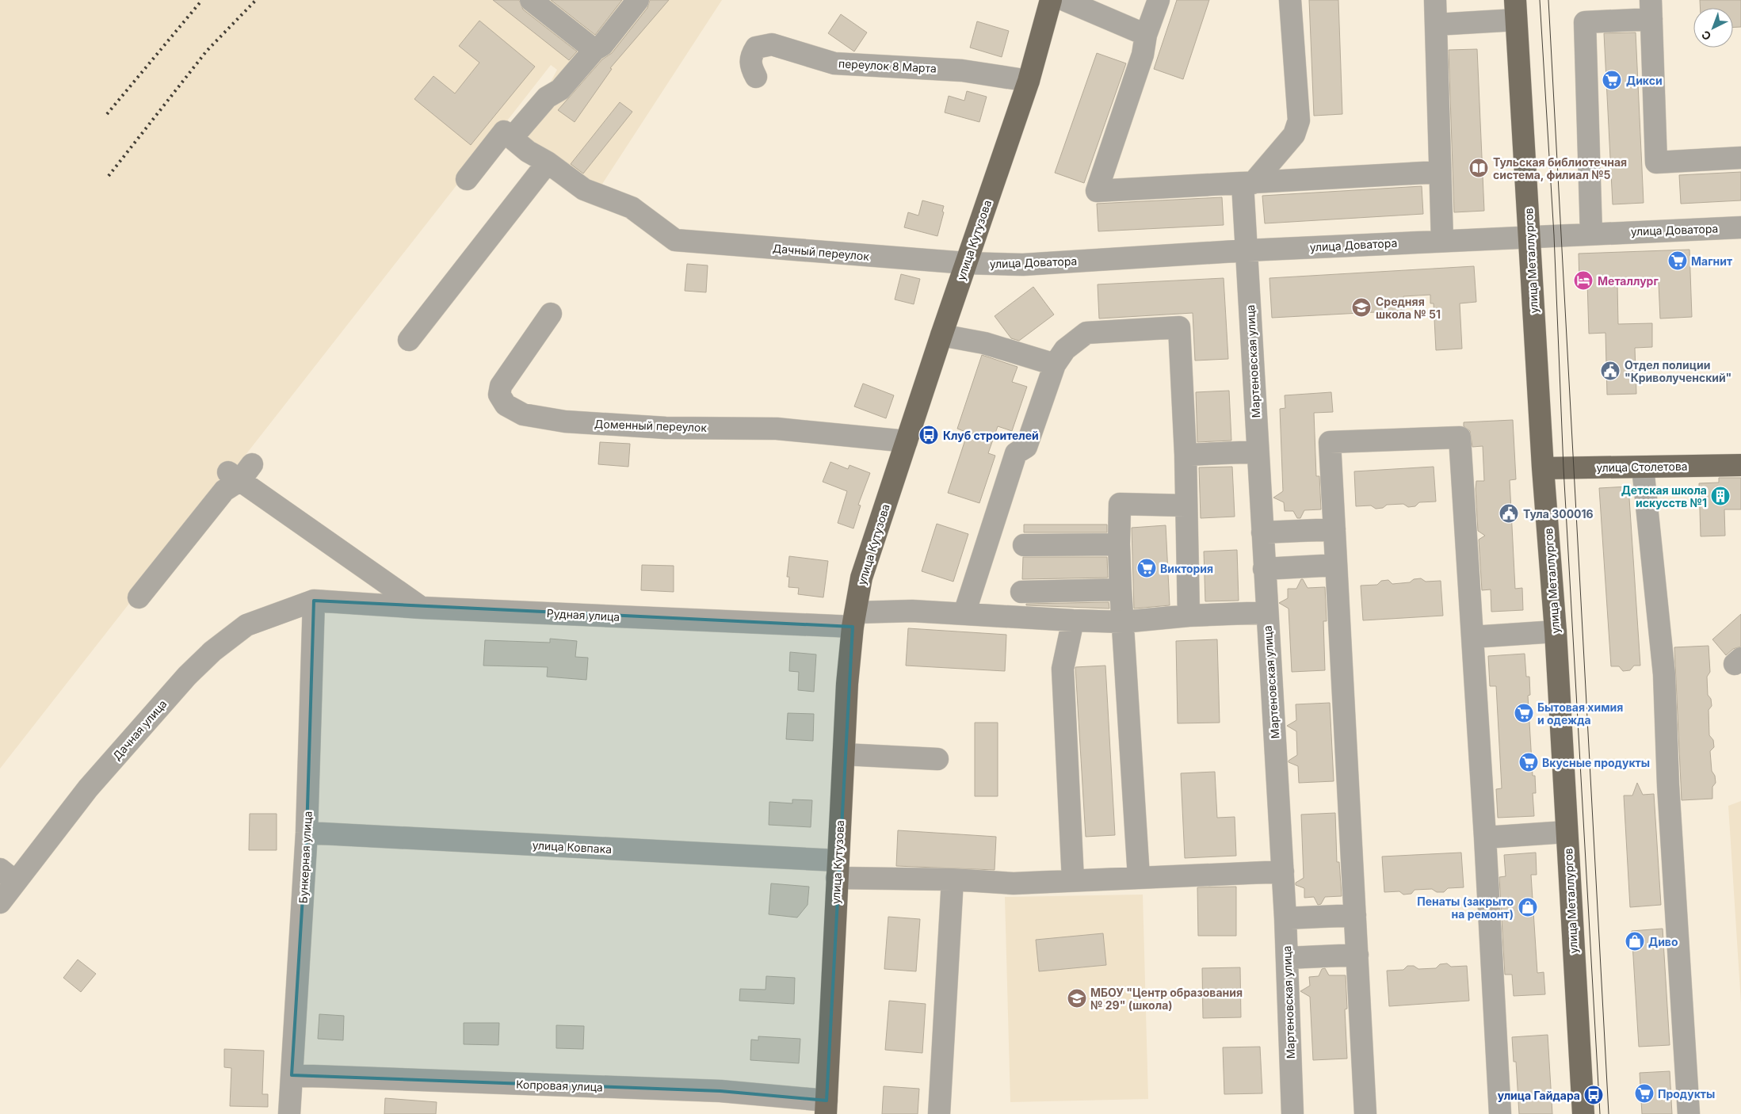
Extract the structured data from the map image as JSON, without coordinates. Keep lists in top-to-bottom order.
{
  "streets": {
    "main road": ["улица Кутузова", "улица Металлургов", "улица Столетова"],
    "street": [
      "переулок 8 Марта",
      "улица Доватора",
      "Дачный переулок",
      "Мартеновская улица",
      "Доменный переулок",
      "Рудная улица",
      "Дачная улица",
      "улица Ковпака",
      "Бункерная улица",
      "Копровая улица"
    ]
  },
  "crossings": [
    ["переулок 8 Марта", "улица Кутузова"],
    ["улица Доватора", "улица Кутузова"],
    ["улица Доватора", "Дачный переулок"],
    ["улица Доватора", "улица Металлургов"],
    ["улица Доватора", "Мартеновская улица"],
    ["улица Кутузова", "Дачный переулок"],
    ["улица Кутузова", "Доменный переулок"],
    ["улица Кутузова", "Рудная улица"],
    ["улица Кутузова", "улица Ковпака"],
    ["улица Кутузова", "Копровая улица"],
    ["улица Металлургов", "улица Столетова"],
    ["Мартеновская улица", "Рудная улица"],
    ["Мартеновская улица", "улица Ковпака"],
    ["Рудная улица", "Дачная улица"],
    ["Рудная улица", "Бункерная улица"],
    ["Дачная улица", "Бункерная улица"],
    ["улица Ковпака", "Бункерная улица"],
    ["Бункерная улица", "Копровая улица"]
  ],
  "places": {
    "supermarket": [
      "Дикси",
      "Магнит",
      "Виктория",
      "Бытовая химия и одежда",
      "Вкусные продукты",
      "Продукты"
    ],
    "library": ["Тульская библиотечная система, филиал №5"],
    "hotel": ["Металлург"],
    "school or university": ["Средняя школа № 51", "МБОУ \"Центр образования № 29\" (школа)"],
    "public building": ["Отдел полиции \"Криволученский\"", "Тула 300016"],
    "bus stop": ["Клуб строителей", "улица Гайдара"],
    "building": ["Детская школа искусств №1"],
    "shop": ["Пенаты (закрыто на ремонт)", "Диво"]
  },
  "north": "bottom left"
}
